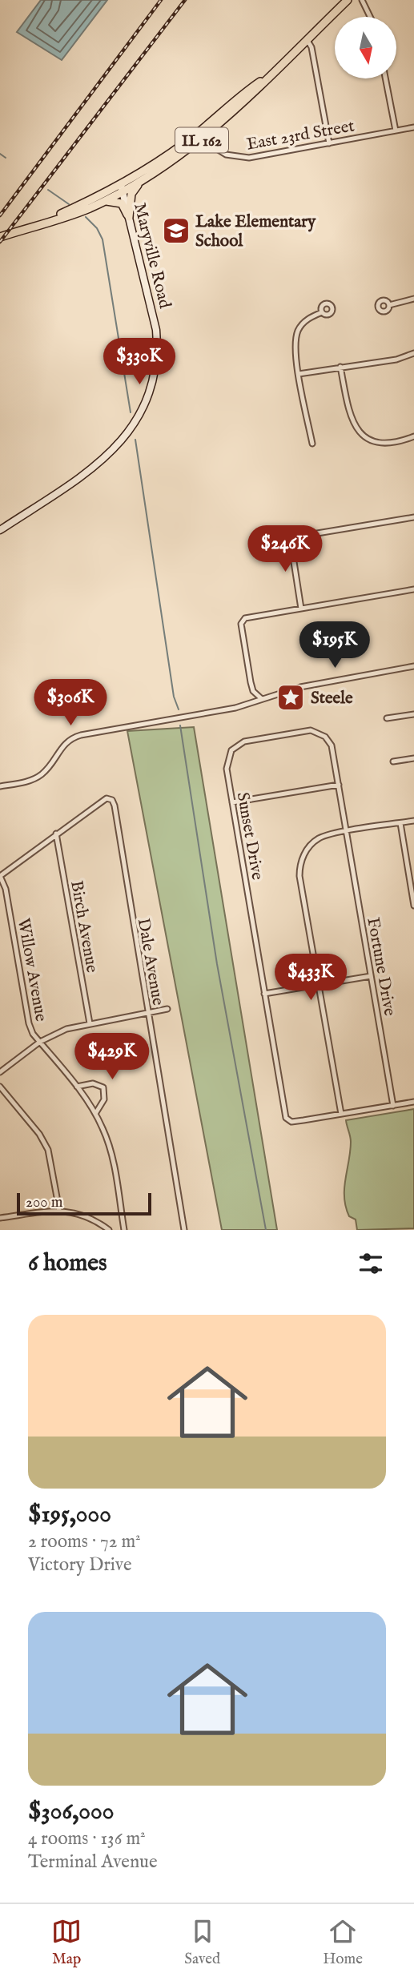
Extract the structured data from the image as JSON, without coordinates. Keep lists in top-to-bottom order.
{
  "streets": {
    "main road": ["IL 162", "Maryville Road"],
    "street": [
      "East 23rd Street",
      "Sunset Drive",
      "Birch Avenue",
      "Dale Avenue",
      "Fortune Drive",
      "Willow Avenue"
    ]
  },
  "crossings": [
    ["East 23rd Street", "IL 162"],
    ["IL 162", "Maryville Road"],
    ["Sunset Drive", "Fortune Drive"],
    ["Birch Avenue", "Dale Avenue"]
  ],
  "places": {
    "school or university": ["Lake Elementary School"],
    "place": ["Steele"]
  },
  "scale_bar": "200 m",
  "north": "bottom",
  "page": {
    "price": [
      "$330K",
      "$246K",
      "$195K",
      "$306K",
      "$433K",
      "$429K"
    ],
    "scale": "200 m",
    "heading": "6 homes",
    "list": [
      {
        "name": "$195,000",
        "note": "2 rooms · 72 m² · Victory Drive"
      },
      {
        "name": "$306,000",
        "note": "4 rooms · 136 m² · Terminal Avenue"
      }
    ],
    "tabs": ["Map", "Saved", "Home"]
  }
}
